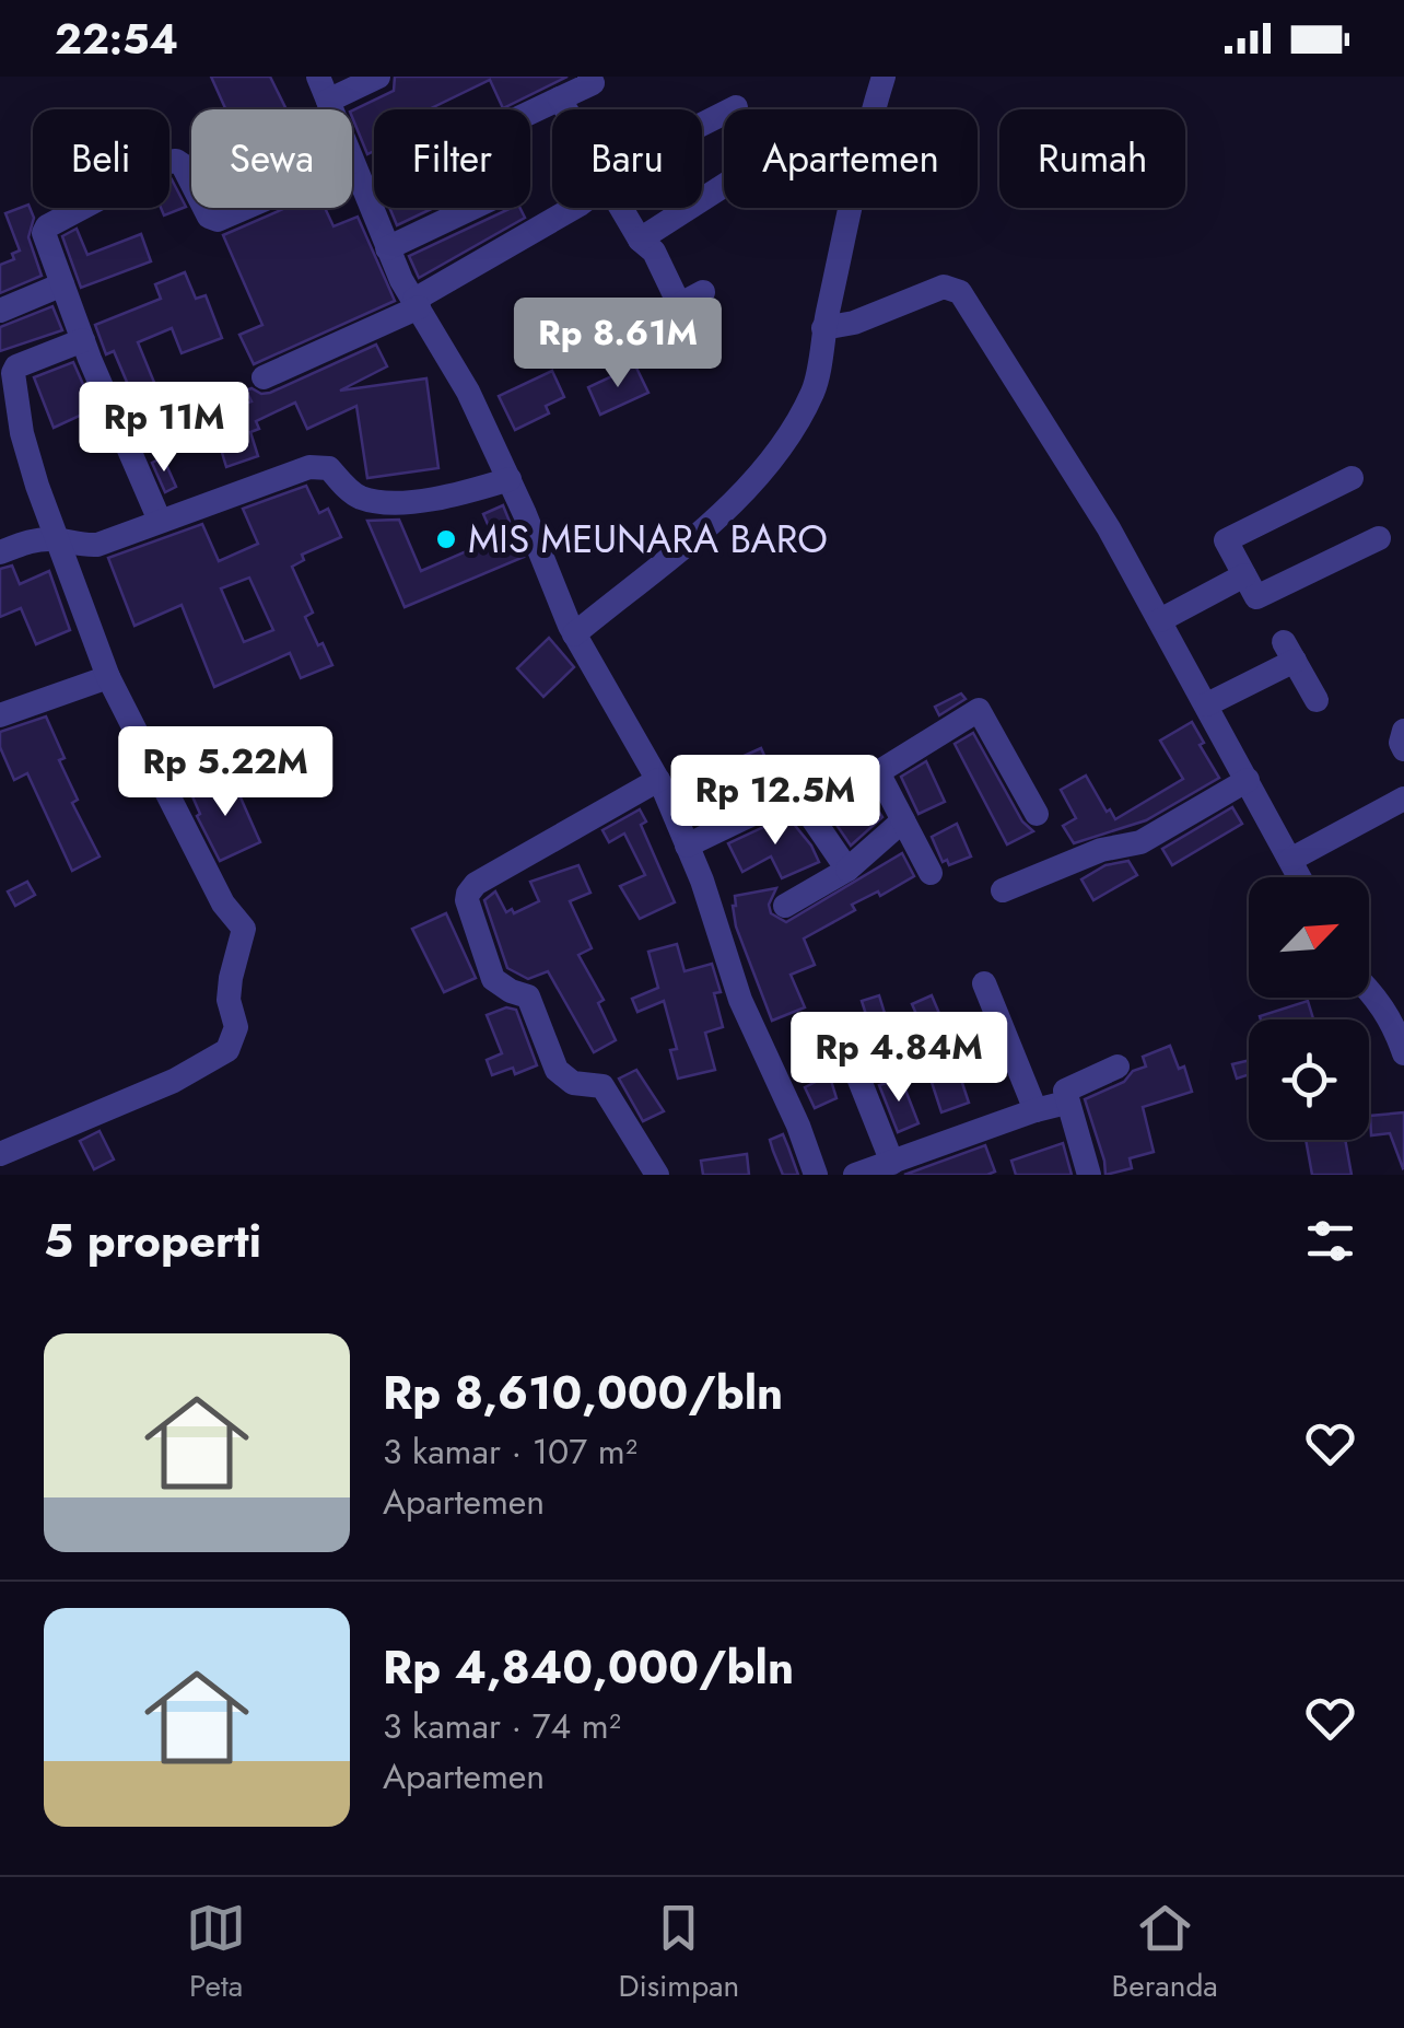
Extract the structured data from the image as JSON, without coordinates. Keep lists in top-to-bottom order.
{
  "places": ["MIS MEUNARA BARO"],
  "north": "top right",
  "page": {
    "status": "22:54",
    "chip": [
      "Beli",
      "Sewa",
      "Filter",
      "Baru",
      "Apartemen",
      "Rumah"
    ],
    "price": [
      "Rp 8.61M",
      "Rp 11M",
      "Rp 5.22M",
      "Rp 12.5M",
      "Rp 4.84M"
    ],
    "heading": "5 properti",
    "list": [
      {
        "name": "Rp 8,610,000/bln",
        "note": "3 kamar · 107 m² · Apartemen"
      },
      {
        "name": "Rp 4,840,000/bln",
        "note": "3 kamar · 74 m² · Apartemen"
      }
    ],
    "tabs": ["Peta", "Disimpan", "Beranda"]
  }
}
